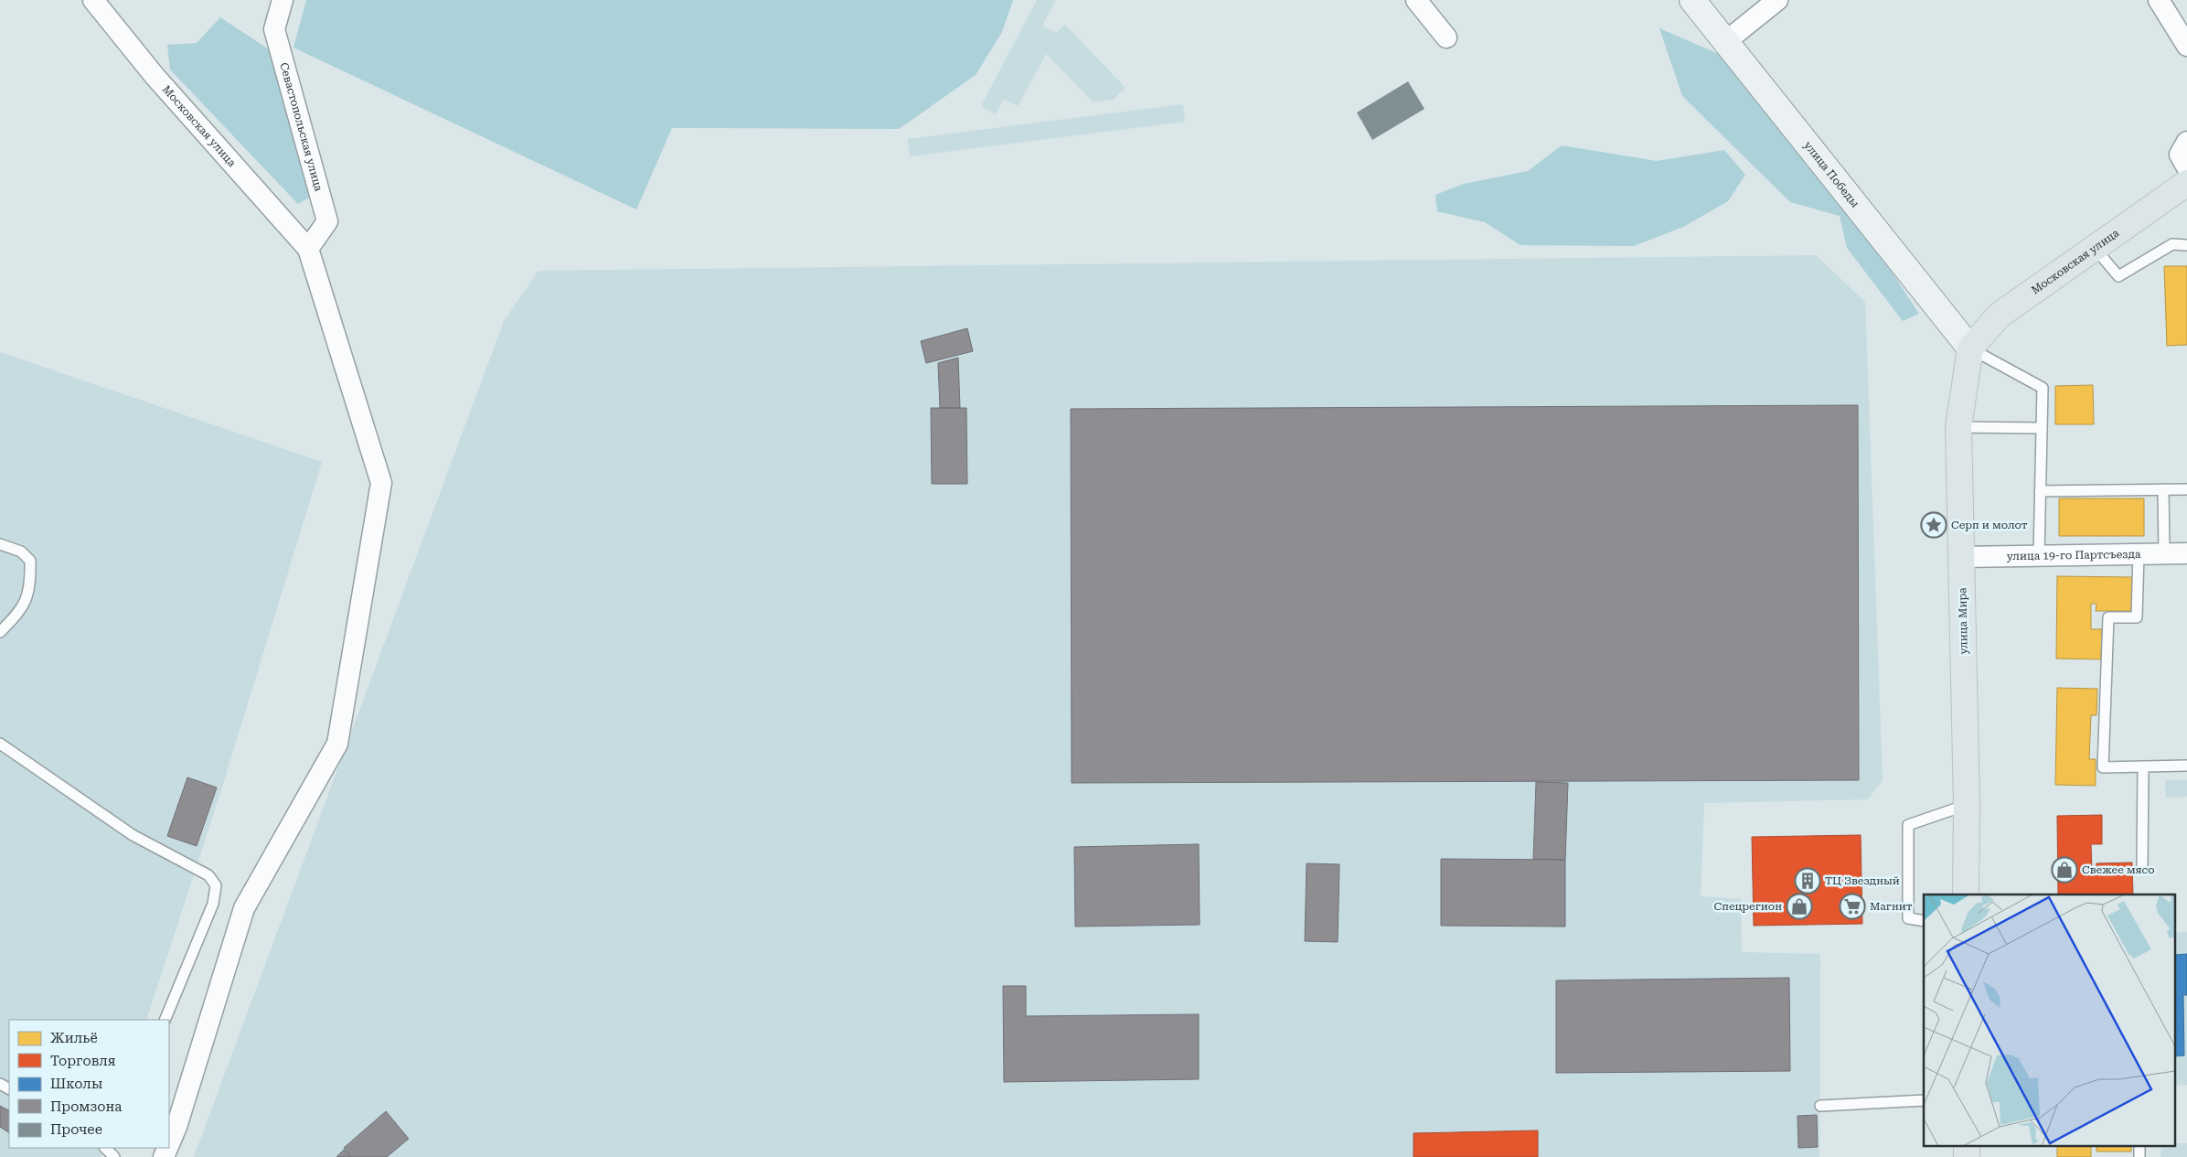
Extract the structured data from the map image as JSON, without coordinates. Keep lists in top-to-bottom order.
{
  "streets": {
    "main road": ["Московская улица", "улица Мира"],
    "street": ["Севастопольская улица", "улица Победы", "улица 19-го Партсъезда"]
  },
  "crossings": [
    ["Московская улица", "Севастопольская улица"],
    ["Московская улица", "улица Победы"],
    ["Московская улица", "улица Мира"],
    ["улица Победы", "улица Мира"],
    ["улица 19-го Партсъезда", "улица Мира"]
  ],
  "places": {
    "place": ["Серп и молот"],
    "shop": ["Свежее мясо", "Спецрегион"],
    "building": ["ТЦ Звездный"],
    "supermarket": ["Магнит"]
  },
  "legend": [
    "Жильё",
    "Торговля",
    "Школы",
    "Промзона",
    "Прочее"
  ]
}
